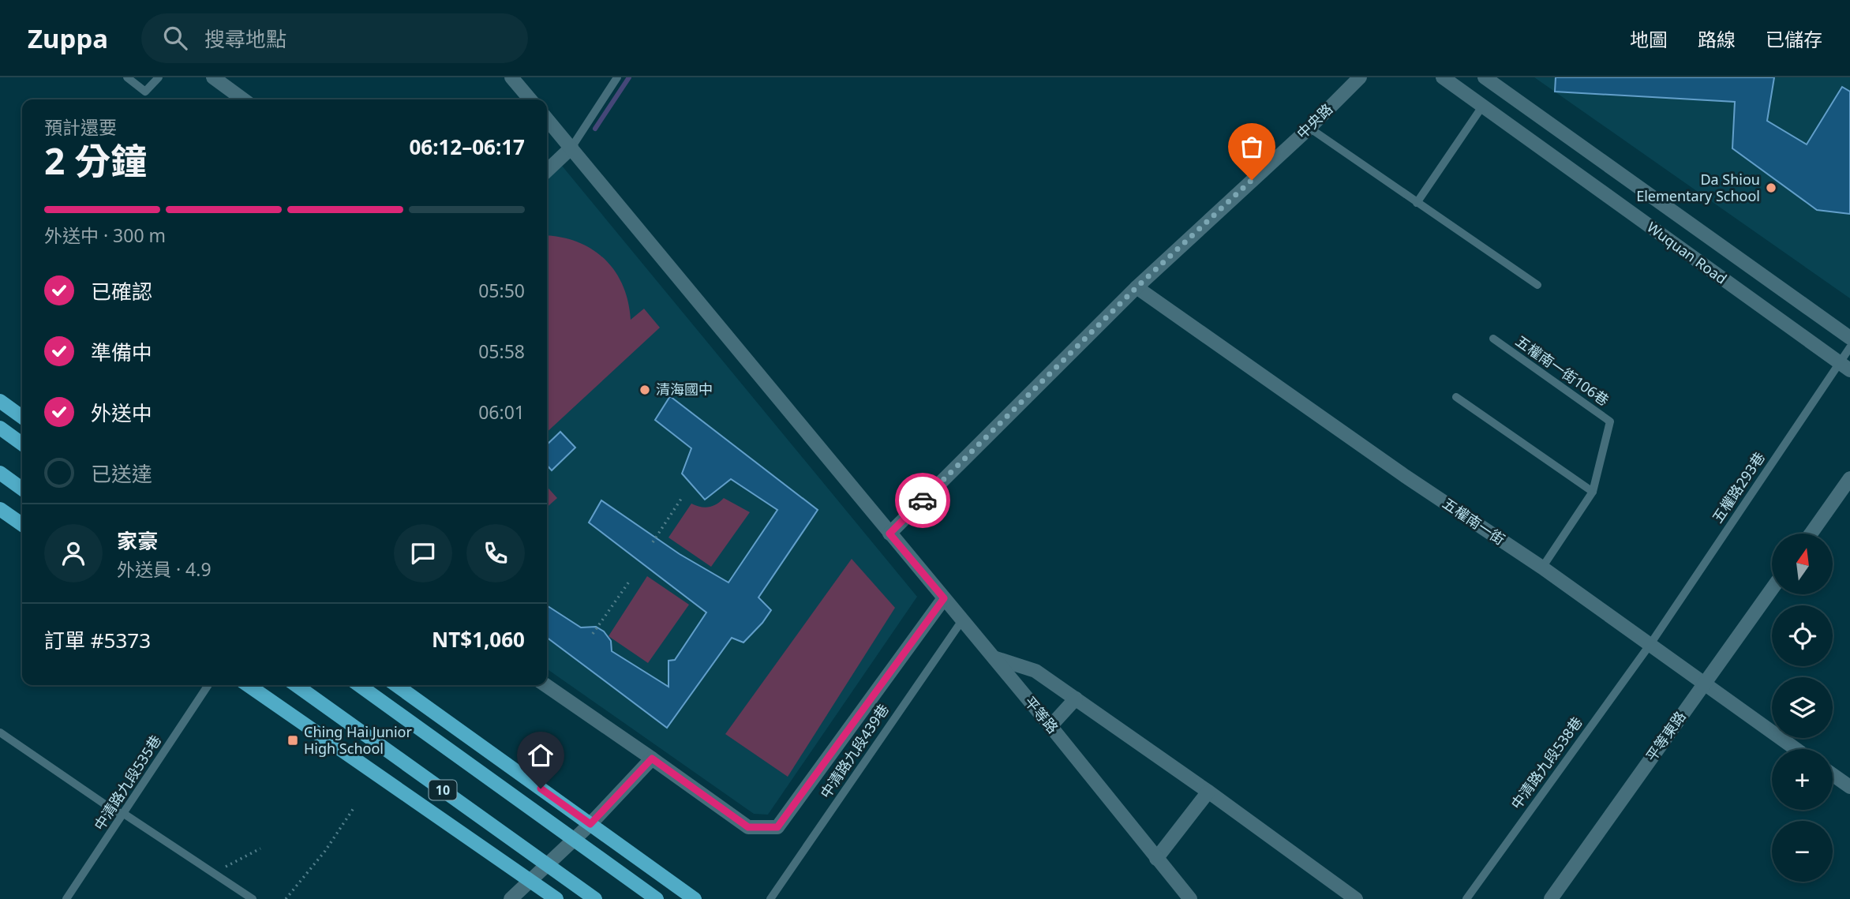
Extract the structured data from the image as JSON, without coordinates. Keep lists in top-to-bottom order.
{
  "streets": {
    "main road": ["10"],
    "street": [
      "中央路",
      "Wuquan Road",
      "五權南一街",
      "平等路",
      "平等東路"
    ],
    "lane": [
      "五權南一街106巷",
      "五權路293巷",
      "中清路九段439巷",
      "中清路九段538巷",
      "中清路九段535巷"
    ]
  },
  "crossings": [
    ["中央路", "五權南一街"],
    ["中央路", "平等路"],
    ["Wuquan Road", "五權路293巷"],
    ["五權南一街106巷", "五權南一街"],
    ["五權路293巷", "五權南一街"],
    ["五權路293巷", "中清路九段538巷"],
    ["五權南一街", "平等東路"],
    ["五權南一街", "中清路九段538巷"],
    ["平等路", "中清路九段439巷"]
  ],
  "places": {
    "other": ["Da Shiou Elementary School", "清海國中"],
    "transit": ["Ching Hai Junior High School"]
  },
  "north": "top",
  "page": {
    "header": "Zuppa",
    "search": "搜尋地點",
    "nav": ["地圖", "路線", "已儲存"],
    "heading": ["2 分鐘", "預計還要", "06:12–06:17"],
    "panel": [
      "家豪",
      "外送員 · 4.9",
      "訂單 #5373",
      "NT$1,060"
    ],
    "bar": "外送中 · 300 m",
    "list": [
      ["已確認", "05:50"],
      ["準備中", "05:58"],
      ["外送中", "06:01"],
      "已送達"
    ],
    "map_buttons": ["+", "−"]
  }
}
